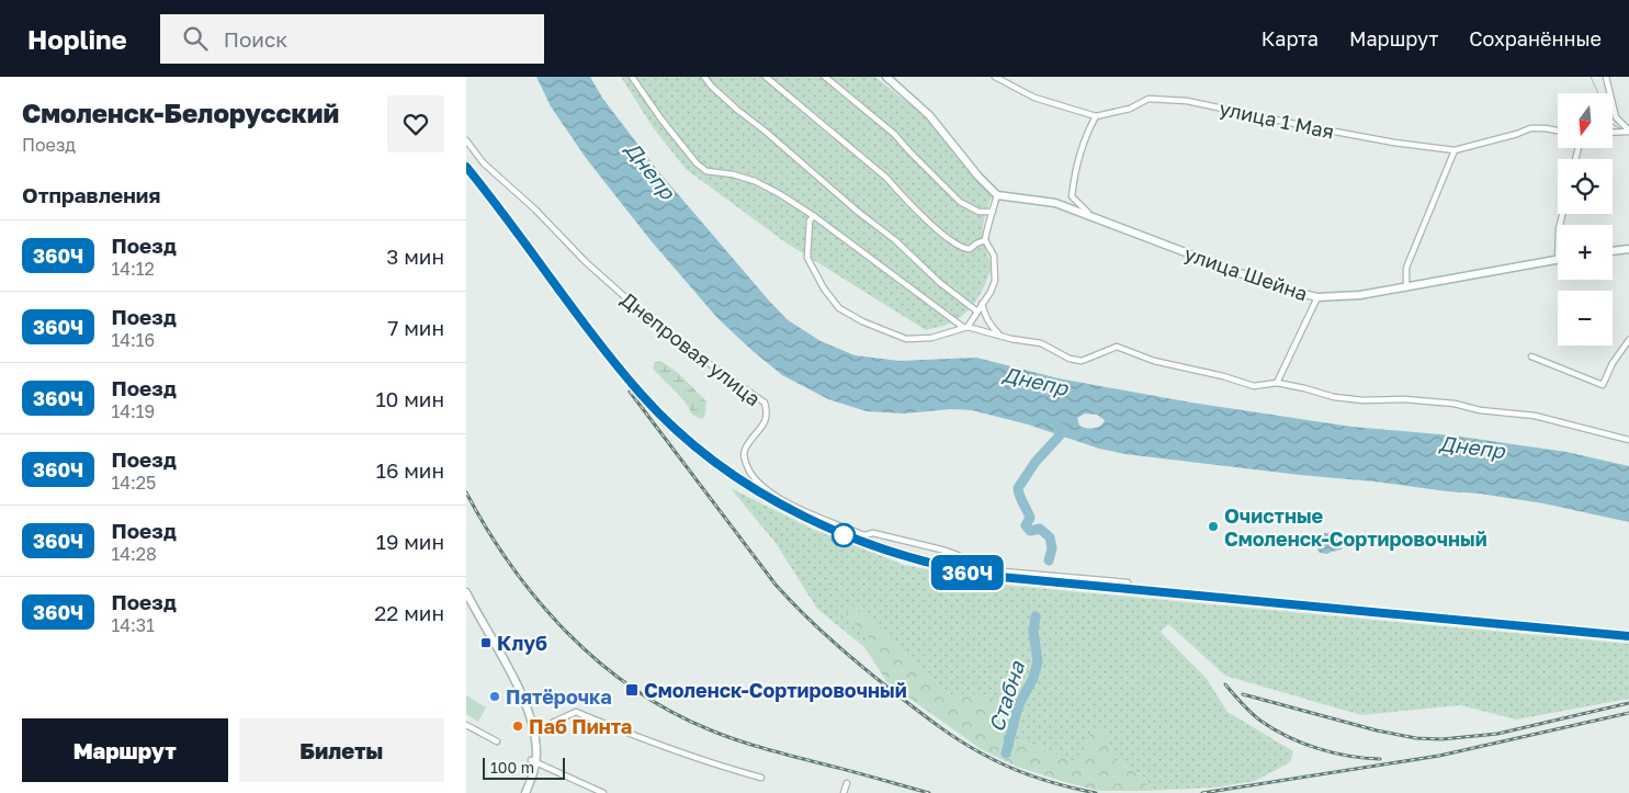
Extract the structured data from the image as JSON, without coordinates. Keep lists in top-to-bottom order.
{
  "streets": {
    "street": ["улица 1 Мая", "улица Шейна", "Днепровая улица"]
  },
  "water": ["Днепр", "Стабна"],
  "places": {
    "other": ["Очистные Смоленск-Сортировочный", "Пятёрочка", "Паб Пинта"],
    "transit": ["Клуб", "Смоленск-Сортировочный"]
  },
  "scale_bar": "100 m",
  "north": "bottom",
  "page": {
    "header": "Hopline",
    "search": "Поиск",
    "nav": ["Карта", "Маршрут", "Сохранённые"],
    "heading": [
      ["Смоленск-Белорусский", "Поезд"],
      "Отправления"
    ],
    "on_map": "360Ч",
    "map_buttons": ["+", "−"],
    "list": [
      {
        "mark": "360Ч",
        "name": "Поезд",
        "note": "14:12",
        "value": "3 мин"
      },
      {
        "mark": "360Ч",
        "name": "Поезд",
        "note": "14:16",
        "value": "7 мин"
      },
      {
        "mark": "360Ч",
        "name": "Поезд",
        "note": "14:19",
        "value": "10 мин"
      },
      {
        "mark": "360Ч",
        "name": "Поезд",
        "note": "14:25",
        "value": "16 мин"
      },
      {
        "mark": "360Ч",
        "name": "Поезд",
        "note": "14:28",
        "value": "19 мин"
      },
      {
        "mark": "360Ч",
        "name": "Поезд",
        "note": "14:31",
        "value": "22 мин"
      }
    ],
    "buttons": ["Маршрут", "Билеты"],
    "scale": "100 m"
  }
}
